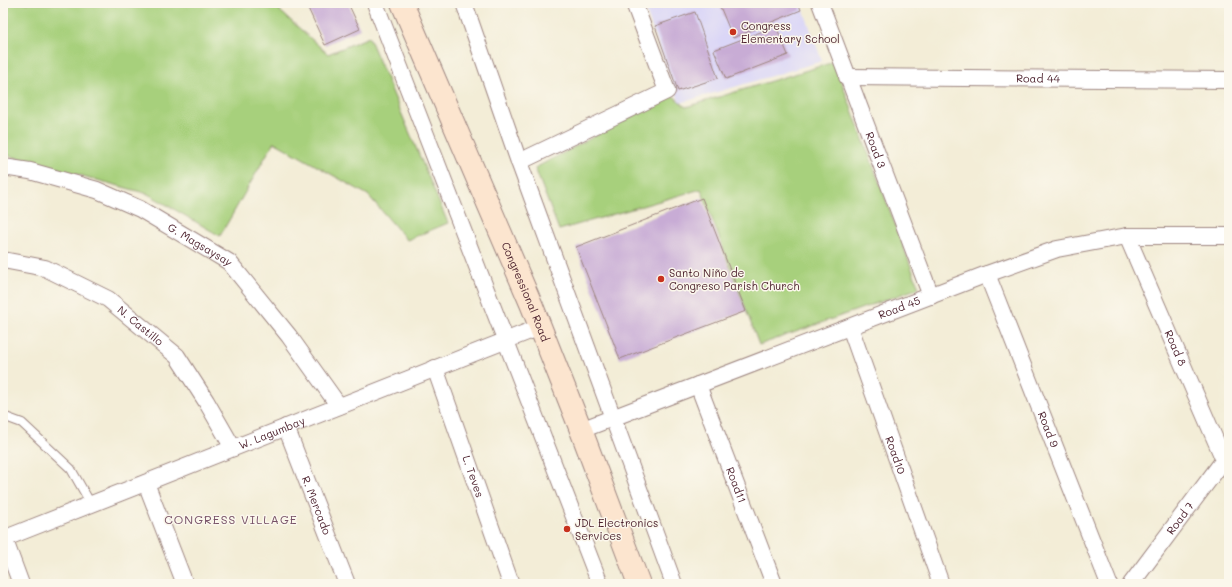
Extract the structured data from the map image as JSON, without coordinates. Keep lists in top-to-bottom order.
{
  "streets": {
    "main road": ["Congressional Road"],
    "street": [
      "Road 44",
      "Road 3",
      "G. Magsaysay",
      "Road 45",
      "N. Castillo",
      "Road 8",
      "Road 9",
      "W. Lagumbay",
      "Road10",
      "L. Teves",
      "Road11",
      "R. Mercado",
      "Road 7"
    ]
  },
  "crossings": [
    ["Road 44", "Road 3"],
    ["Road 3", "Road 45"],
    ["G. Magsaysay", "W. Lagumbay"],
    ["Congressional Road", "Road 45"],
    ["Congressional Road", "W. Lagumbay"],
    ["Road 45", "Road 8"],
    ["Road 45", "Road 9"],
    ["Road 45", "Road10"],
    ["Road 45", "Road11"],
    ["N. Castillo", "W. Lagumbay"],
    ["Road 8", "Road 7"],
    ["W. Lagumbay", "L. Teves"],
    ["W. Lagumbay", "R. Mercado"]
  ],
  "districts": ["CONGRESS VILLAGE"],
  "places": ["Congress Elementary School", "Santo Niño de Congreso Parish Church", "JDL Electronics Services"]
}
